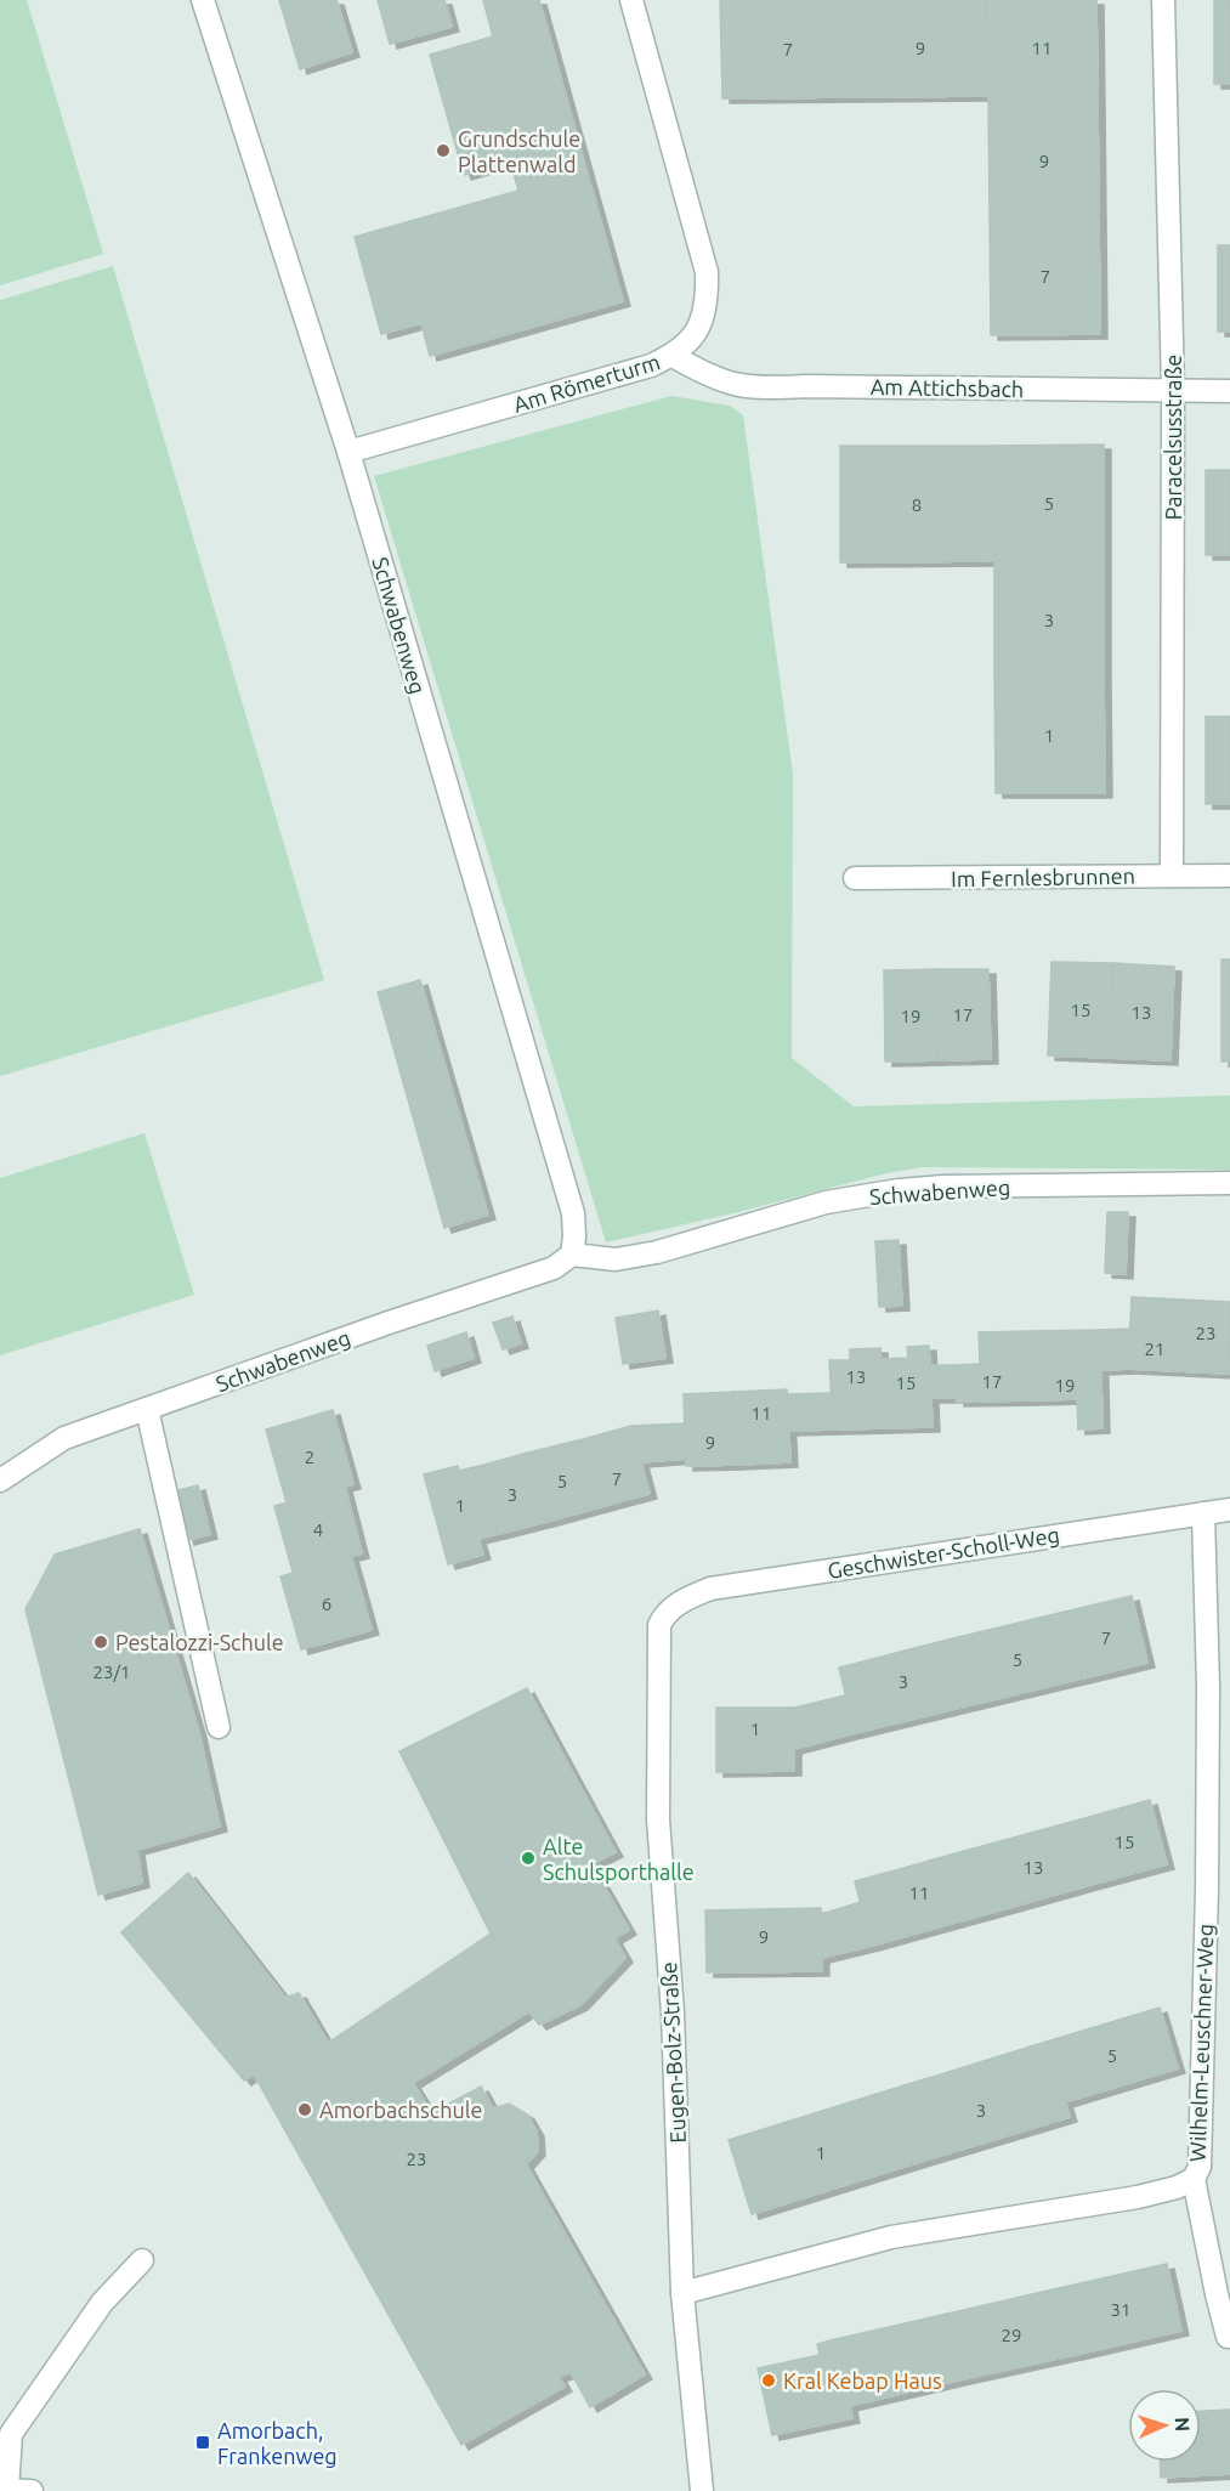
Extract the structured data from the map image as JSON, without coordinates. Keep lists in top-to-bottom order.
{
  "streets": {
    "street": [
      "Am Römerturm",
      "Am Attichsbach",
      "Paracelsusstraße",
      "Schwabenweg",
      "Im Fernlesbrunnen",
      "Geschwister-Scholl-Weg",
      "Wilhelm-Leuschner-Weg",
      "Eugen-Bolz-Straße"
    ]
  },
  "crossings": [
    ["Am Römerturm", "Am Attichsbach"],
    ["Am Römerturm", "Schwabenweg"],
    ["Am Attichsbach", "Paracelsusstraße"],
    ["Paracelsusstraße", "Im Fernlesbrunnen"],
    ["Geschwister-Scholl-Weg", "Wilhelm-Leuschner-Weg"],
    ["Geschwister-Scholl-Weg", "Eugen-Bolz-Straße"],
    ["Wilhelm-Leuschner-Weg", "Eugen-Bolz-Straße"]
  ],
  "places": {
    "other": [
      "Grundschule Plattenwald",
      "Pestalozzi-Schule",
      "Alte Schulsporthalle",
      "Amorbachschule",
      "Kral Kebap Haus"
    ],
    "transit": ["Amorbach, Frankenweg"]
  },
  "house_numbers": [
    "9",
    "11",
    "7",
    "9",
    "7",
    "5",
    "8",
    "3",
    "1",
    "15",
    "13",
    "17",
    "19",
    "23",
    "21",
    "13",
    "17",
    "15",
    "19",
    "11",
    "9",
    "2",
    "7",
    "5",
    "3",
    "1",
    "4",
    "6",
    "7",
    "5",
    "23/1",
    "3",
    "1",
    "15",
    "13",
    "11",
    "9",
    "5",
    "3",
    "1",
    "23",
    "31",
    "29"
  ],
  "north": "right"
}
